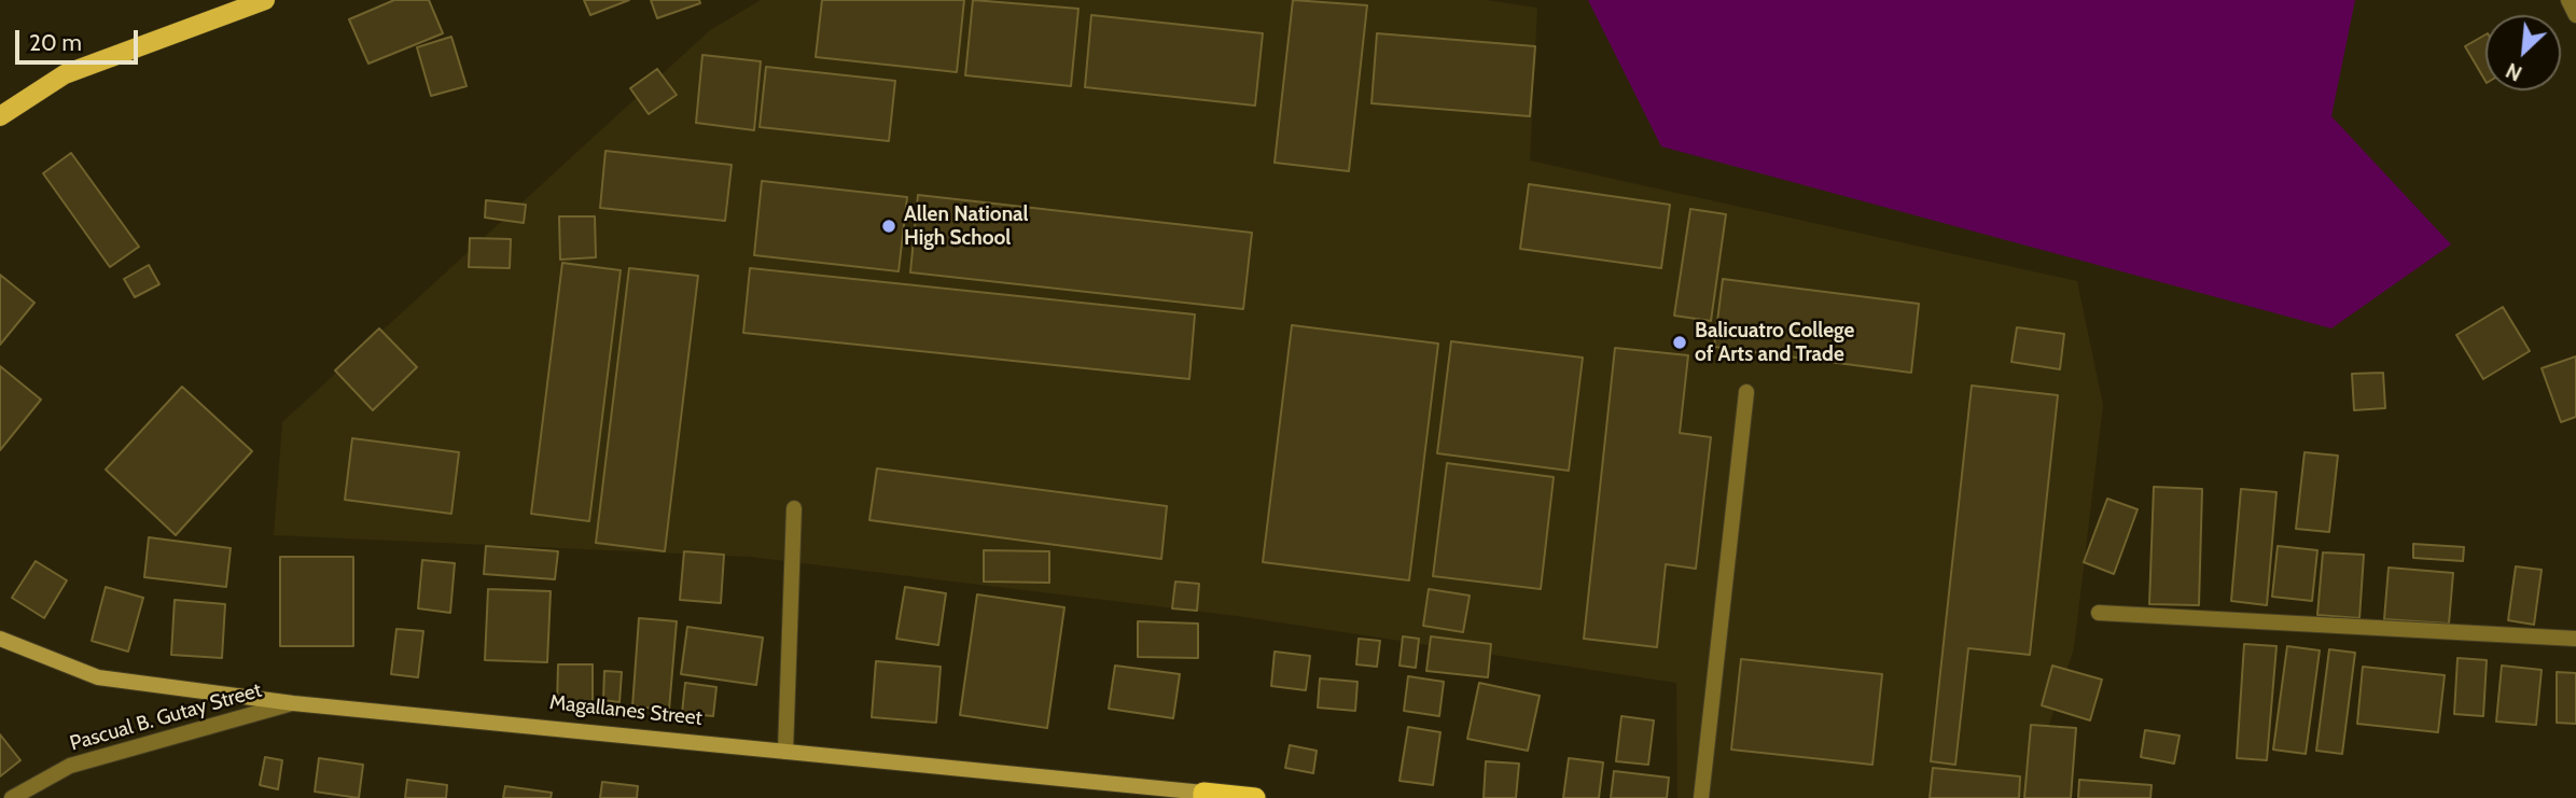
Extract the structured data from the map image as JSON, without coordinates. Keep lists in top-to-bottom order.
{
  "streets": {
    "highway": ["Magallanes Street"],
    "street": ["Pascual B. Gutay Street"]
  },
  "crossings": [
    ["Magallanes Street", "Pascual B. Gutay Street"]
  ],
  "places": ["Allen National High School", "Balicuatro College of Arts and Trade"],
  "scale_bar": "20 m",
  "north": "bottom left"
}
